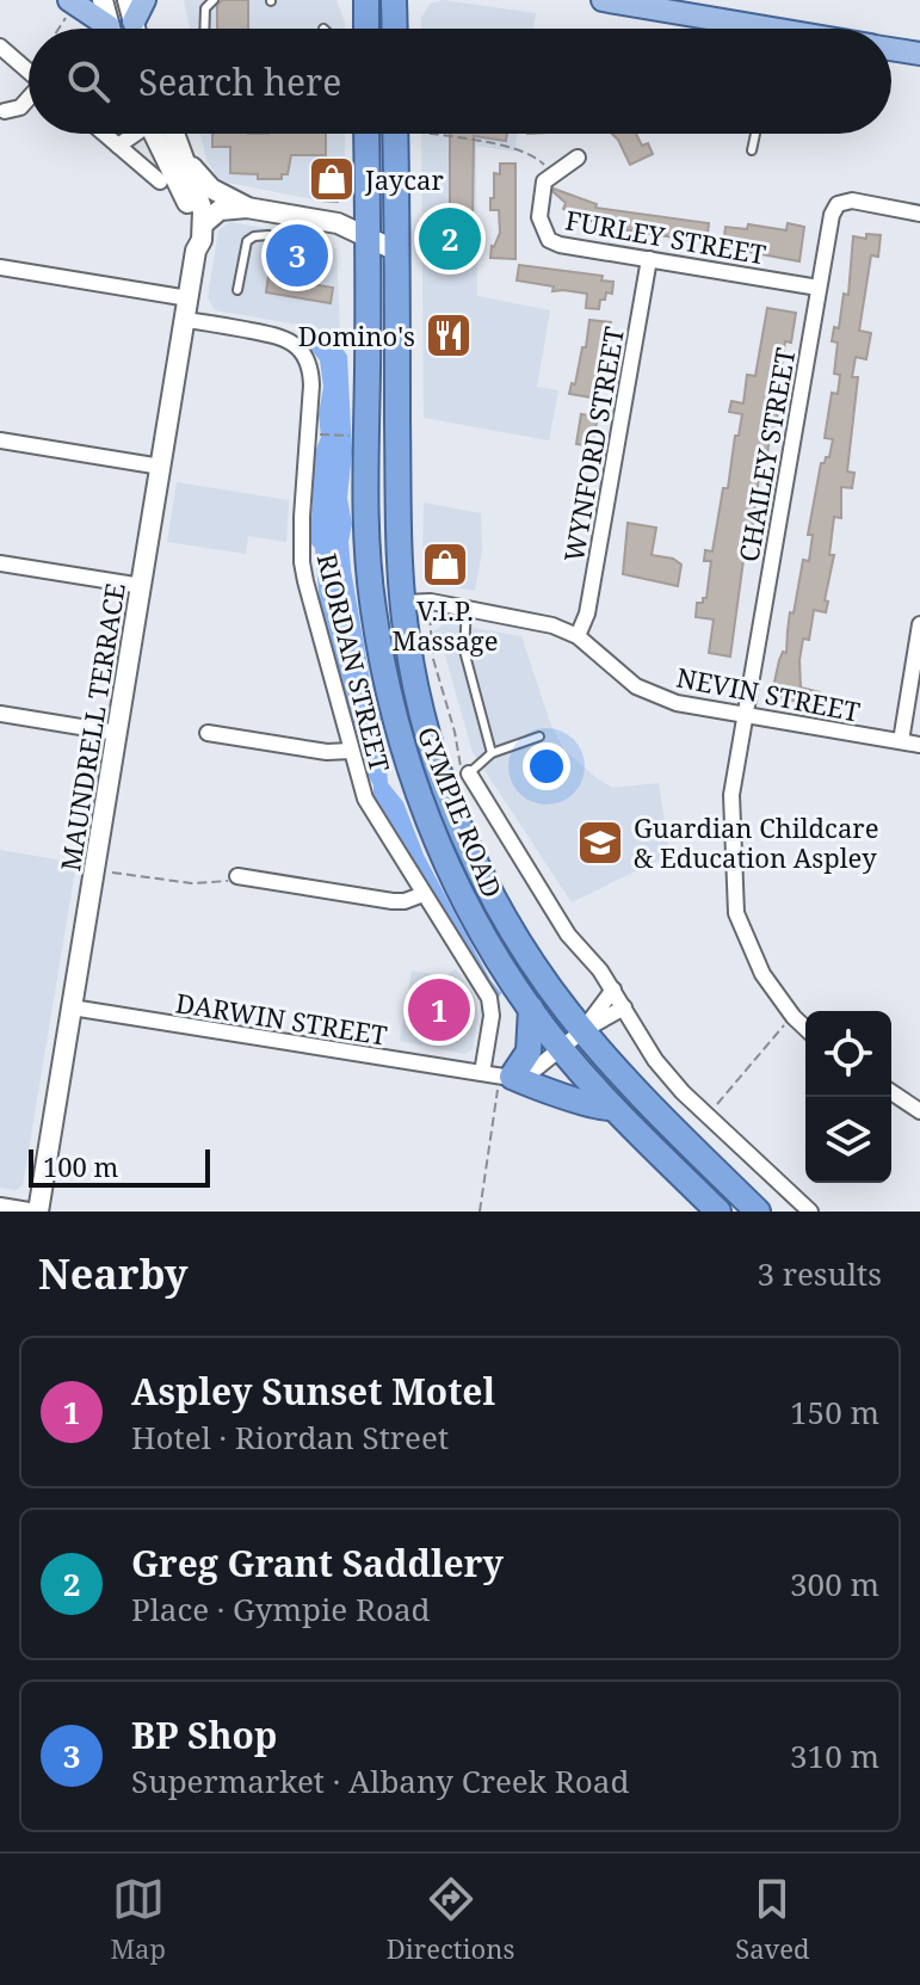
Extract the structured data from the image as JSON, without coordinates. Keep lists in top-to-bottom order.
{
  "streets": {
    "highway": ["GYMPIE ROAD"],
    "main road": ["MAUNDRELL TERRACE"],
    "street": [
      "FURLEY STREET",
      "WYNFORD STREET",
      "CHAILEY STREET",
      "RIORDAN STREET",
      "NEVIN STREET",
      "DARWIN STREET"
    ]
  },
  "crossings": [
    ["FURLEY STREET", "WYNFORD STREET"],
    ["FURLEY STREET", "CHAILEY STREET"],
    ["WYNFORD STREET", "NEVIN STREET"],
    ["CHAILEY STREET", "NEVIN STREET"],
    ["RIORDAN STREET", "MAUNDRELL TERRACE"],
    ["RIORDAN STREET", "DARWIN STREET"],
    ["NEVIN STREET", "GYMPIE ROAD"],
    ["MAUNDRELL TERRACE", "DARWIN STREET"]
  ],
  "places": {
    "shop": ["Jaycar", "V.I.P. Massage"],
    "restaurant": ["Domino's"],
    "school or university": ["Guardian Childcare & Education Aspley"]
  },
  "scale_bar": "100 m",
  "page": {
    "search": "Search here",
    "pins": ["2", "3", "1"],
    "scale": "100 m",
    "heading": ["Nearby", "3 results"],
    "list": [
      {
        "mark": "1",
        "name": "Aspley Sunset Motel",
        "note": "Hotel · Riordan Street",
        "value": "150 m"
      },
      {
        "mark": "2",
        "name": "Greg Grant Saddlery",
        "note": "Place · Gympie Road",
        "value": "300 m"
      },
      {
        "mark": "3",
        "name": "BP Shop",
        "note": "Supermarket · Albany Creek Road",
        "value": "310 m"
      }
    ],
    "nav": ["Map", "Directions", "Saved"]
  }
}
